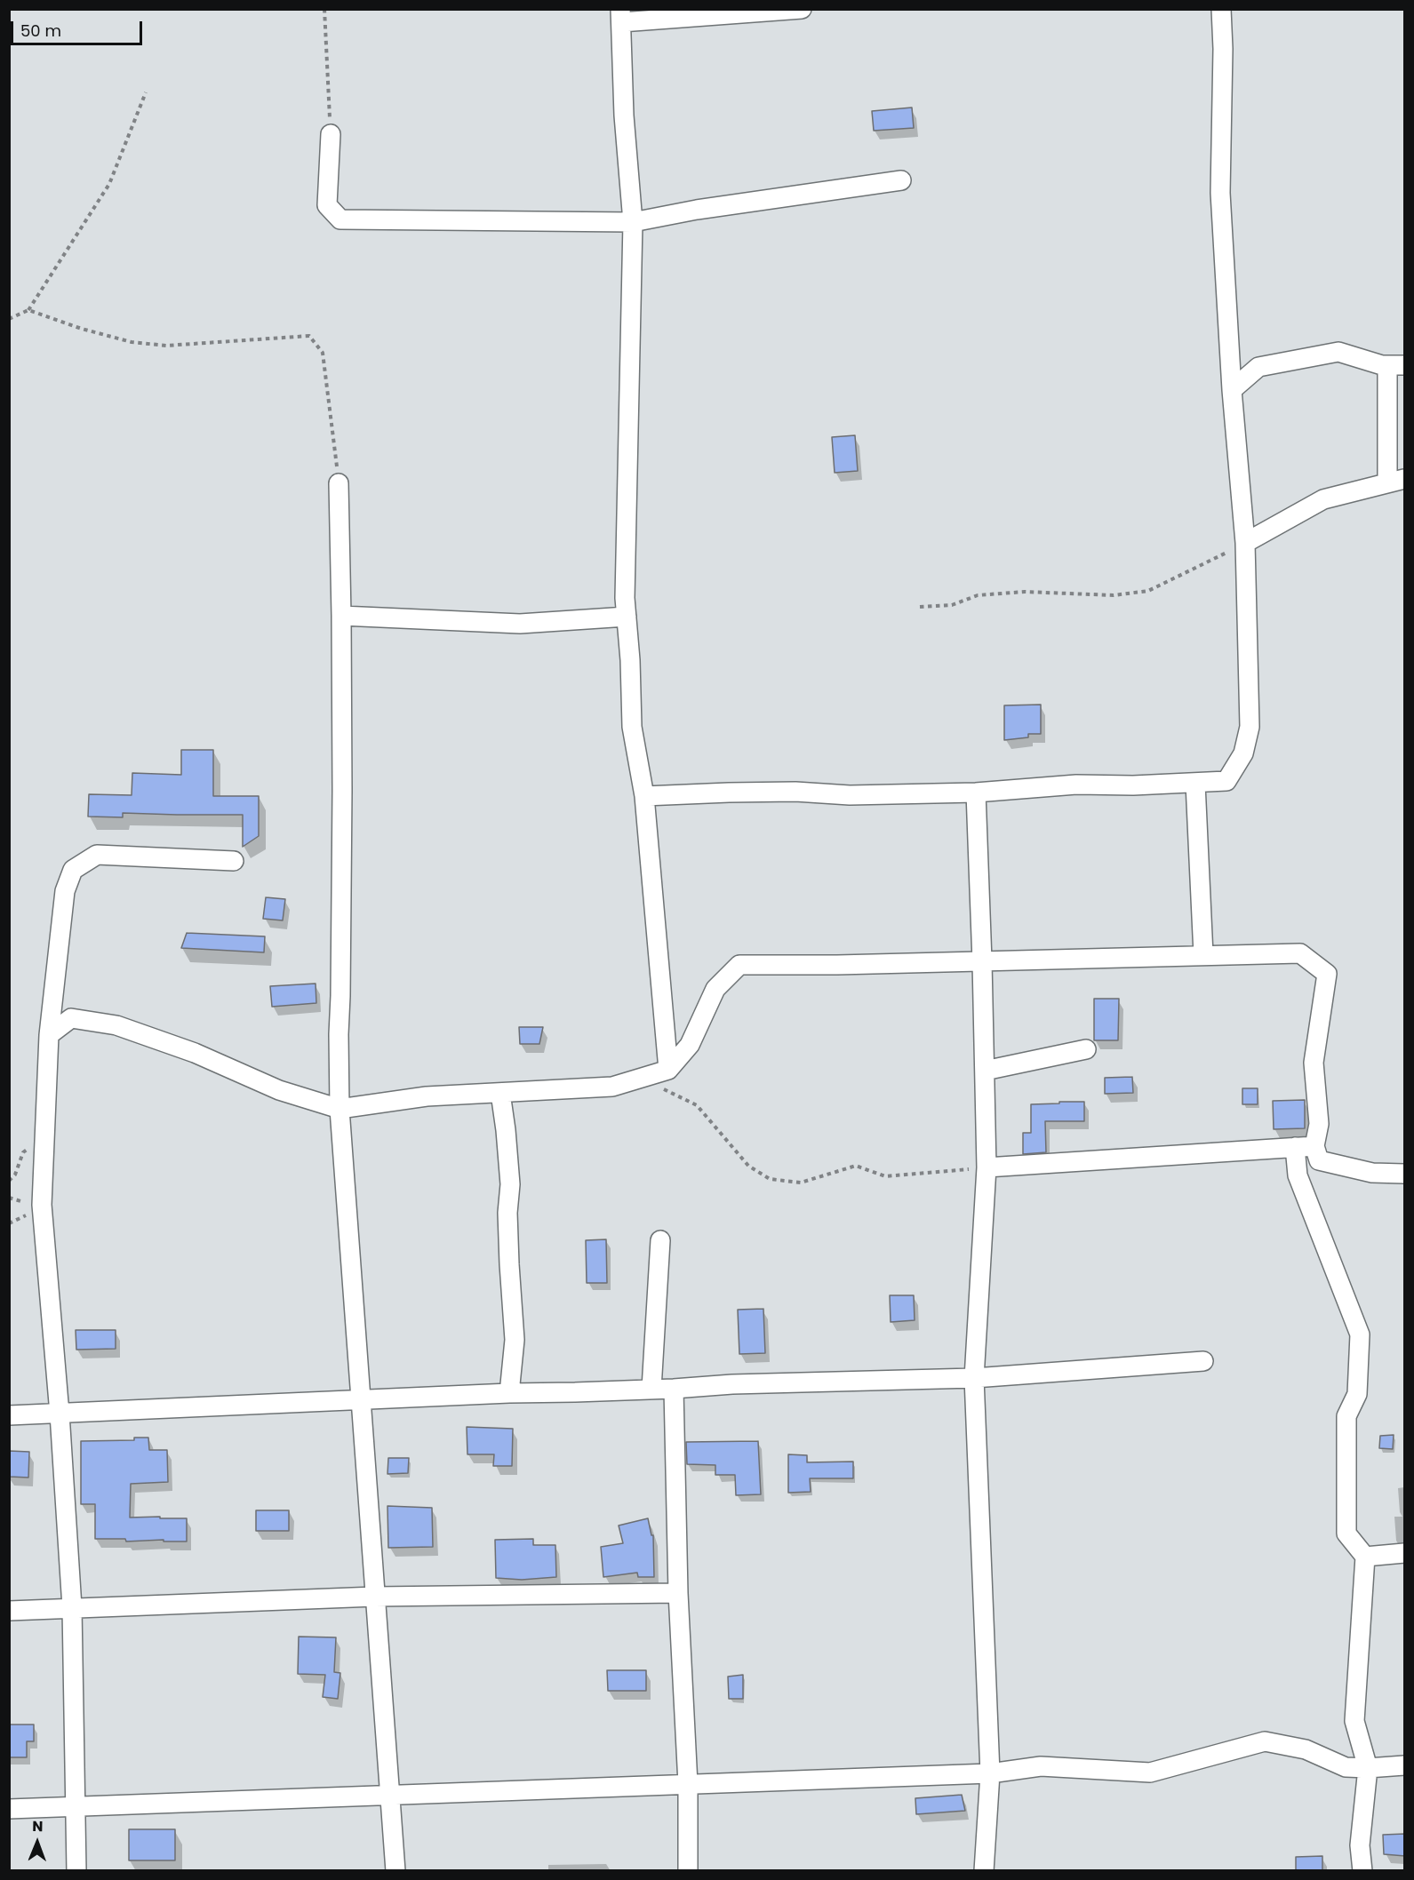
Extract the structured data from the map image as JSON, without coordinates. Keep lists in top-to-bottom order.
{
  "scale_bar": "50 m",
  "north": "top"
}
